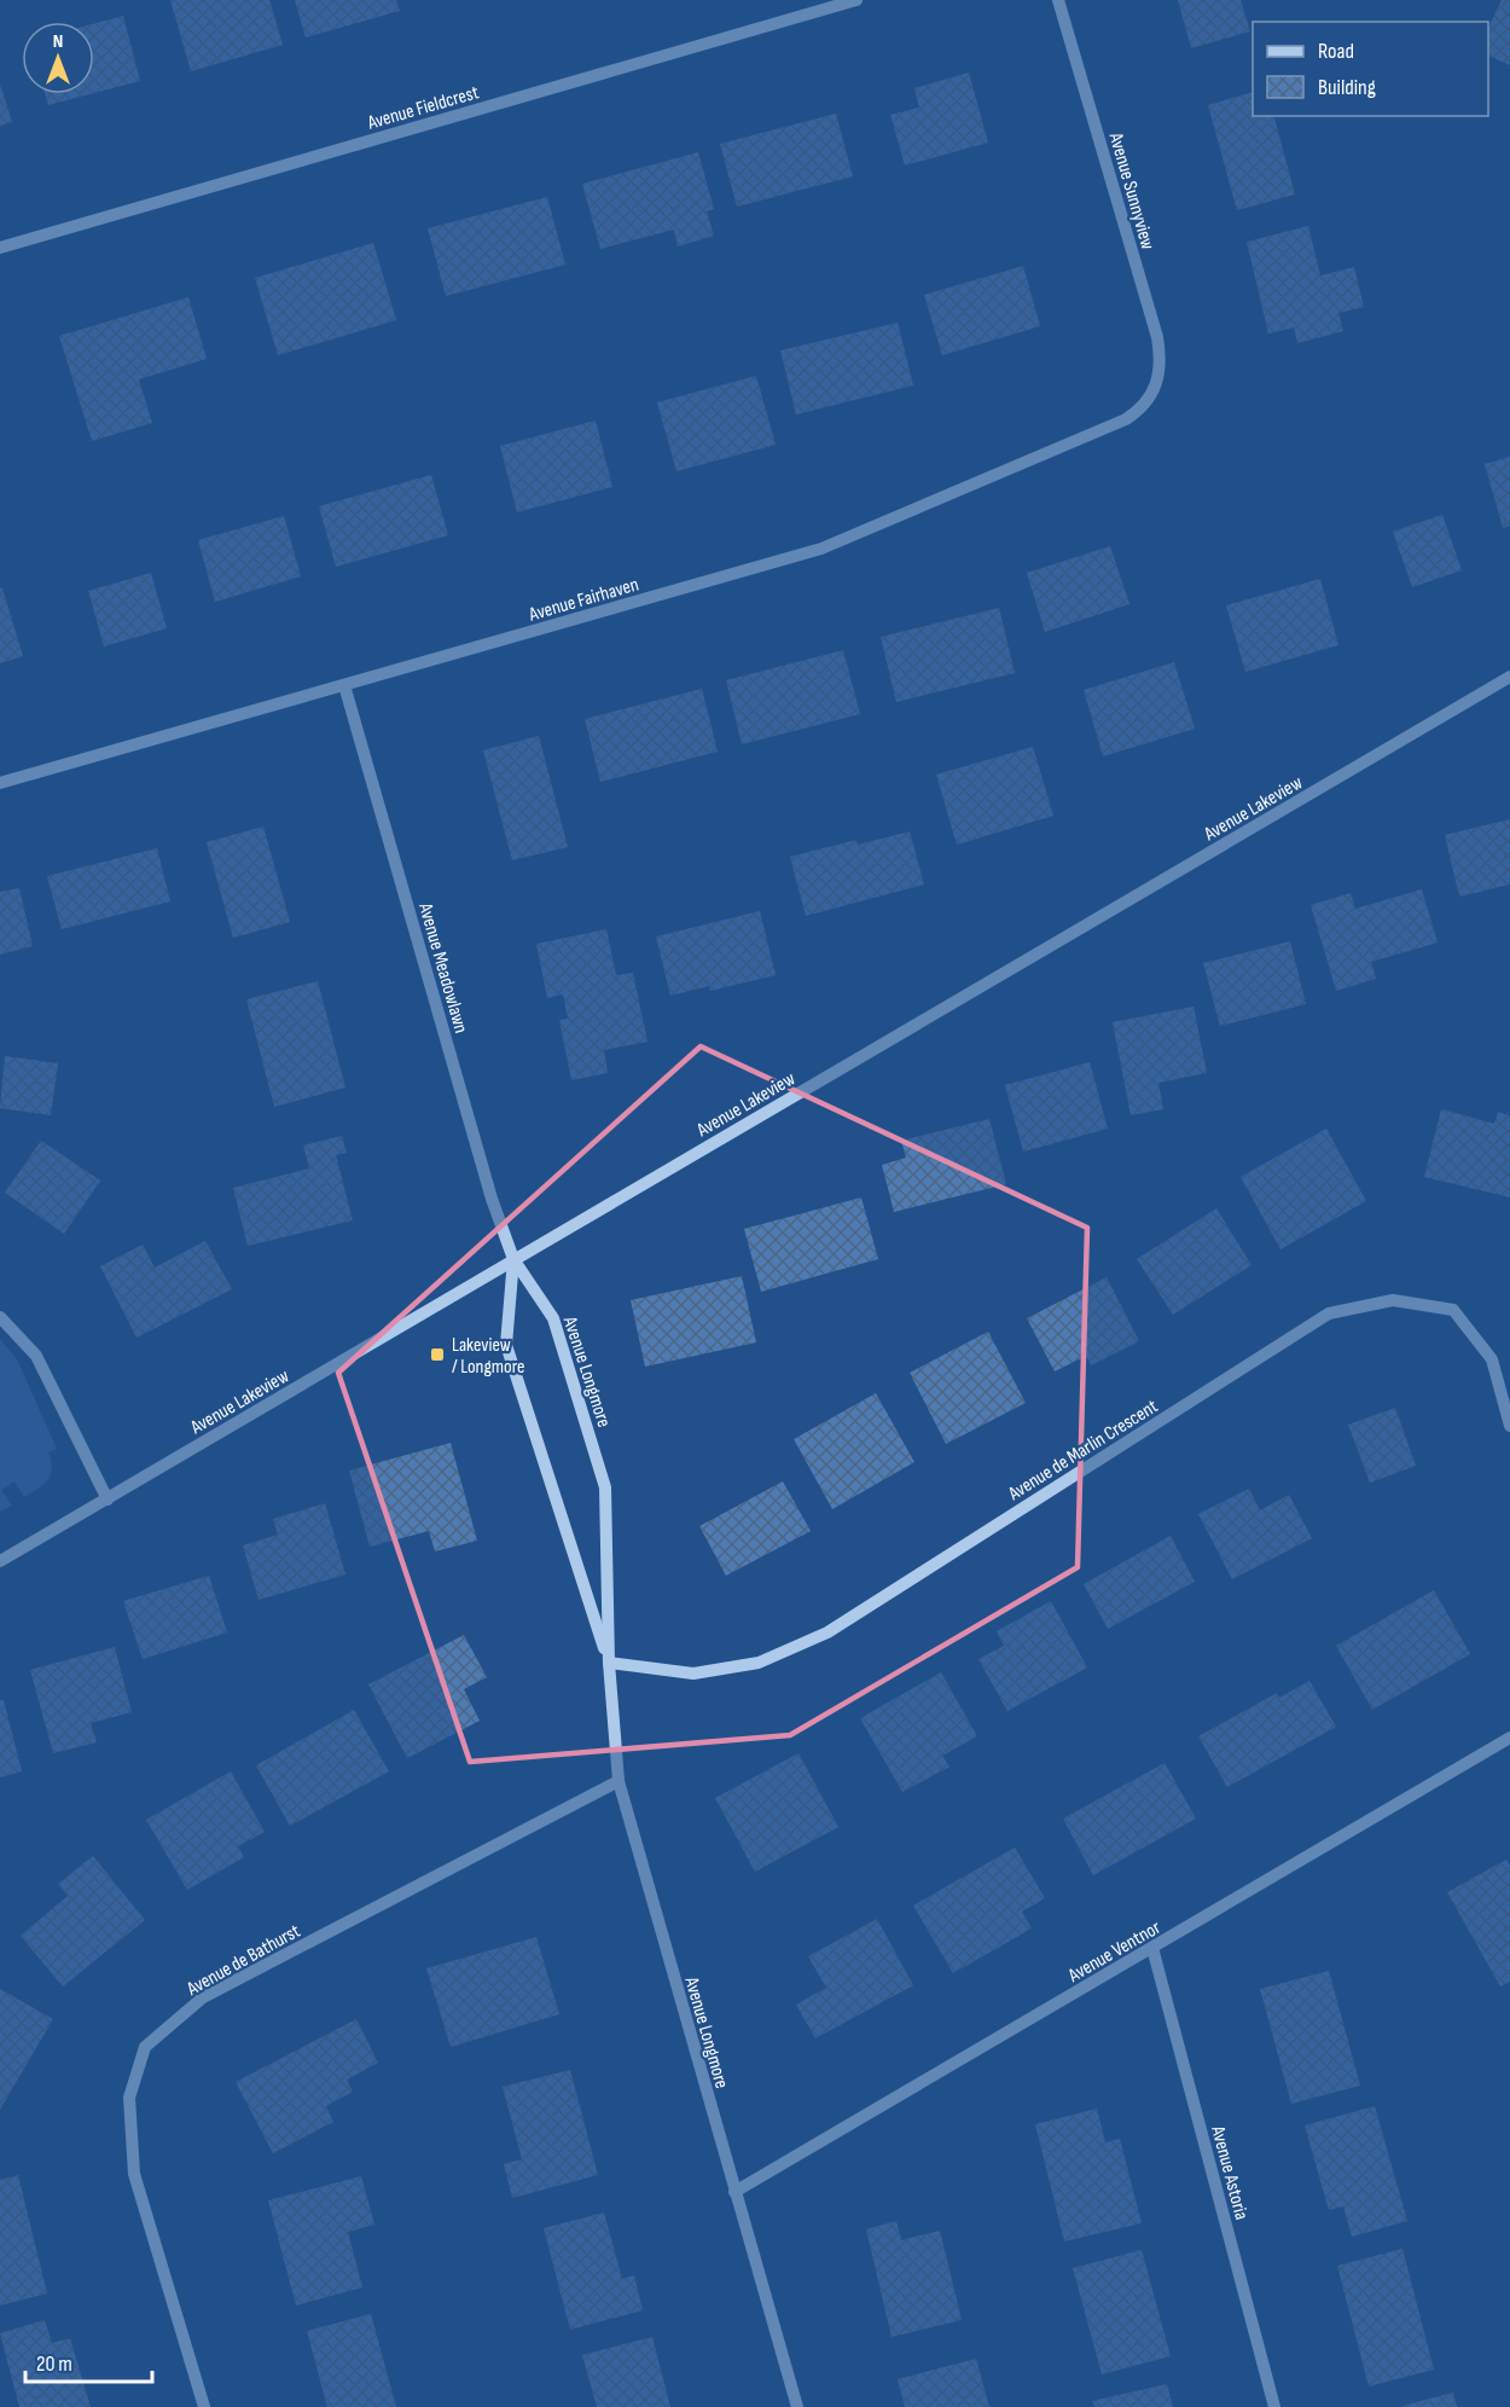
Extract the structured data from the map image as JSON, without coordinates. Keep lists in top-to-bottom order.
{
  "streets": {
    "street": [
      "Avenue Fieldcrest",
      "Avenue Sunnyview",
      "Avenue Fairhaven",
      "Avenue Lakeview",
      "Avenue Meadowlawn",
      "Avenue Longmore",
      "Avenue de Marlin Crescent",
      "Avenue Ventnor",
      "Avenue de Bathurst",
      "Avenue Astoria"
    ]
  },
  "crossings": [
    ["Avenue Sunnyview", "Avenue Fairhaven"],
    ["Avenue Fairhaven", "Avenue Meadowlawn"],
    ["Avenue Lakeview", "Avenue Meadowlawn"],
    ["Avenue Lakeview", "Avenue Longmore"],
    ["Avenue Meadowlawn", "Avenue Longmore"],
    ["Avenue Longmore", "Avenue de Marlin Crescent"],
    ["Avenue Longmore", "Avenue Ventnor"],
    ["Avenue Longmore", "Avenue de Bathurst"],
    ["Avenue Ventnor", "Avenue Astoria"]
  ],
  "places": {
    "transit": ["Lakeview / Longmore"]
  },
  "legend": ["Road", "Building"],
  "scale_bar": "20 m",
  "north": "top"
}
